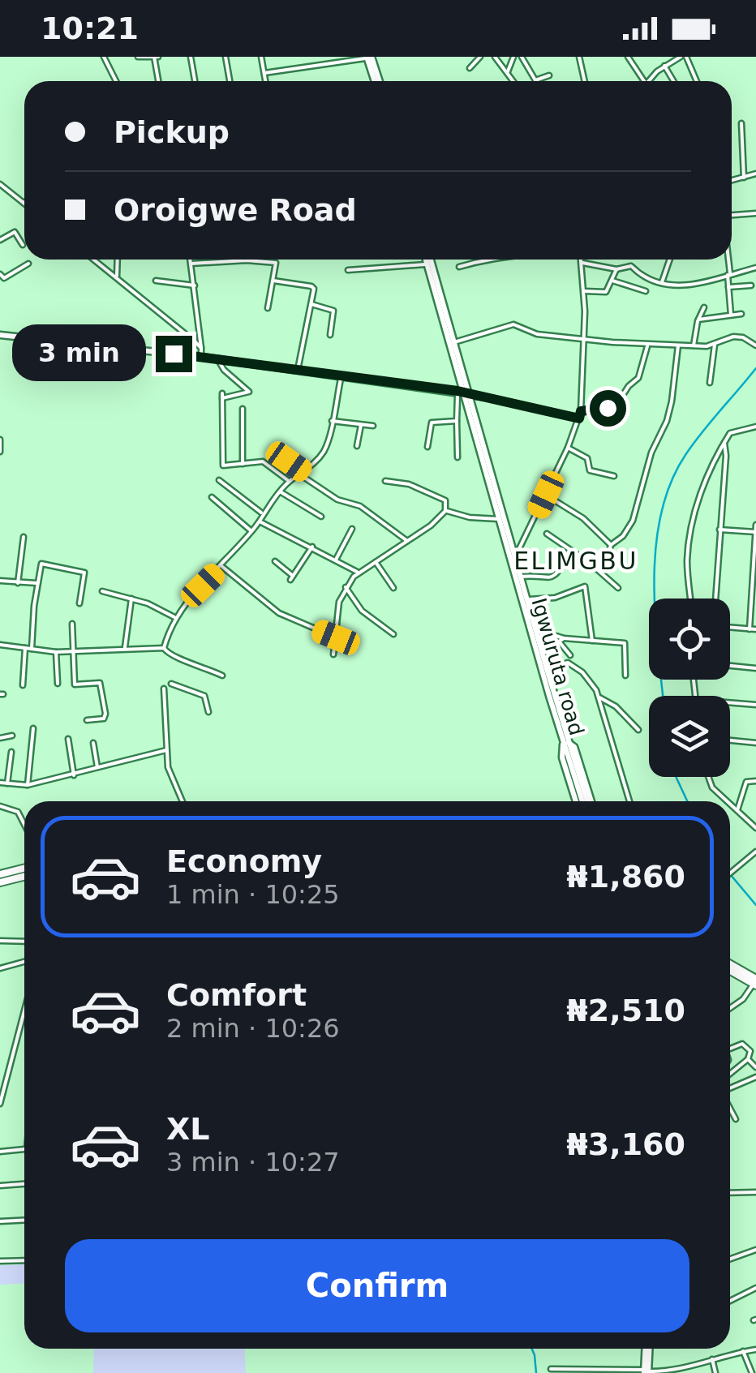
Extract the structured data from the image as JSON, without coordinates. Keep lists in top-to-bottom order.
{
  "streets": {
    "main road": ["Igwuruta road"]
  },
  "districts": ["ELIMGBU"],
  "page": {
    "status": "10:21",
    "banner": ["Pickup", "Oroigwe Road"],
    "bubble": "3 min",
    "list": [
      {
        "name": "Economy",
        "note": "1 min · 10:25",
        "value": "₦1,860"
      },
      {
        "name": "Comfort",
        "note": "2 min · 10:26",
        "value": "₦2,510"
      },
      {
        "name": "XL",
        "note": "3 min · 10:27",
        "value": "₦3,160"
      }
    ],
    "buttons": "Confirm"
  }
}
